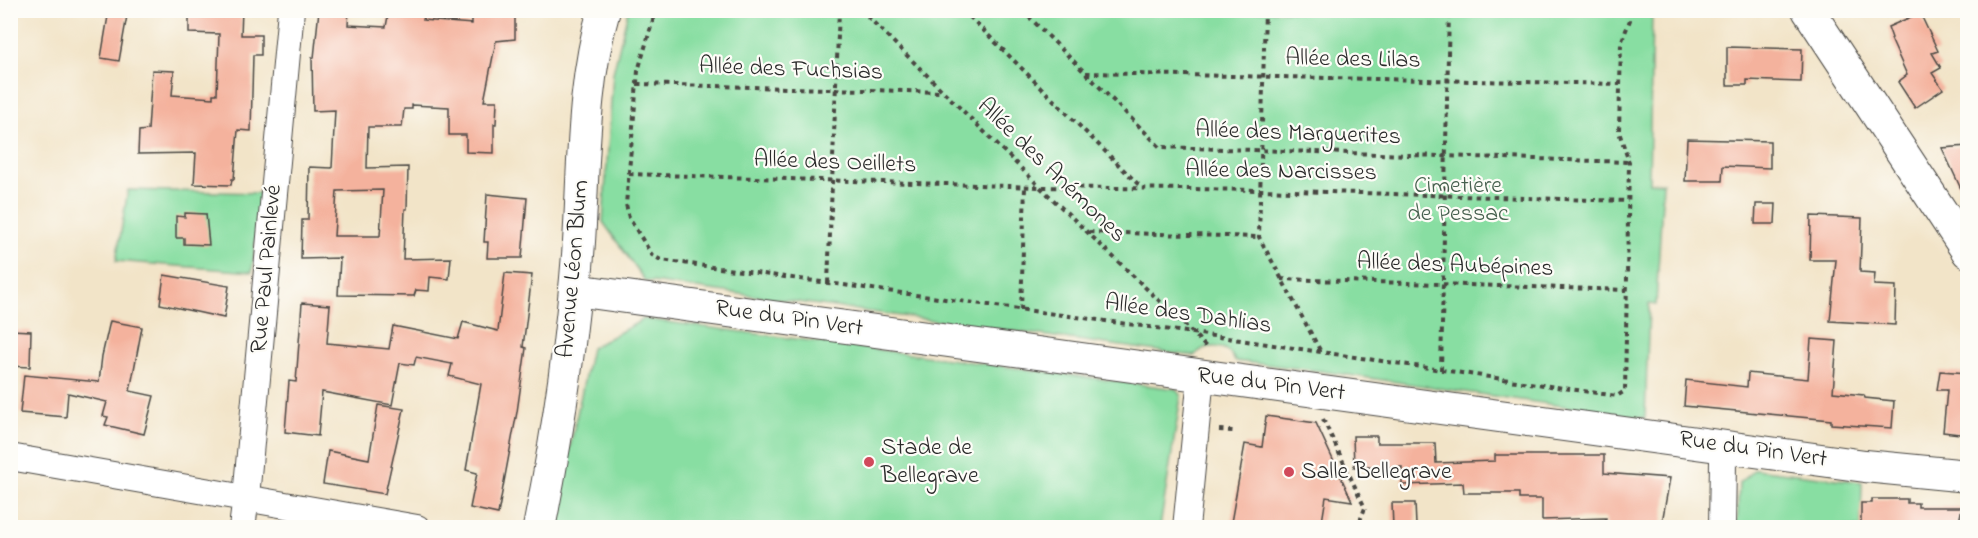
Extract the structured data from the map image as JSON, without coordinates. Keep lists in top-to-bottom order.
{
  "streets": {
    "street": ["Rue Paul Painlevé", "Avenue Léon Blum", "Rue du Pin Vert"],
    "path": [
      "Allée des Lilas",
      "Allée des Fuchsias",
      "Allée des Marguerites",
      "Allée des Oeillets",
      "Allée des Anémones",
      "Allée des Narcisses",
      "Allée des Aubépines",
      "Allée des Dahlias"
    ]
  },
  "crossings": [
    ["Allée des Lilas", "Allée des Marguerites"],
    ["Allée des Lilas", "Allée des Dahlias"],
    ["Allée des Fuchsias", "Allée des Anémones"],
    ["Allée des Fuchsias", "Allée des Dahlias"],
    ["Allée des Marguerites", "Allée des Dahlias"],
    ["Allée des Oeillets", "Allée des Anémones"],
    ["Allée des Oeillets", "Allée des Narcisses"],
    ["Allée des Oeillets", "Allée des Dahlias"],
    ["Allée des Anémones", "Allée des Narcisses"],
    ["Allée des Anémones", "Allée des Dahlias"],
    ["Allée des Anémones", "Rue du Pin Vert"],
    ["Allée des Narcisses", "Allée des Dahlias"],
    ["Allée des Aubépines", "Allée des Dahlias"],
    ["Avenue Léon Blum", "Rue du Pin Vert"]
  ],
  "parks": ["Cimetière de Pessac"],
  "places": ["Stade de Bellegrave", "Salle Bellegrave"]
}
